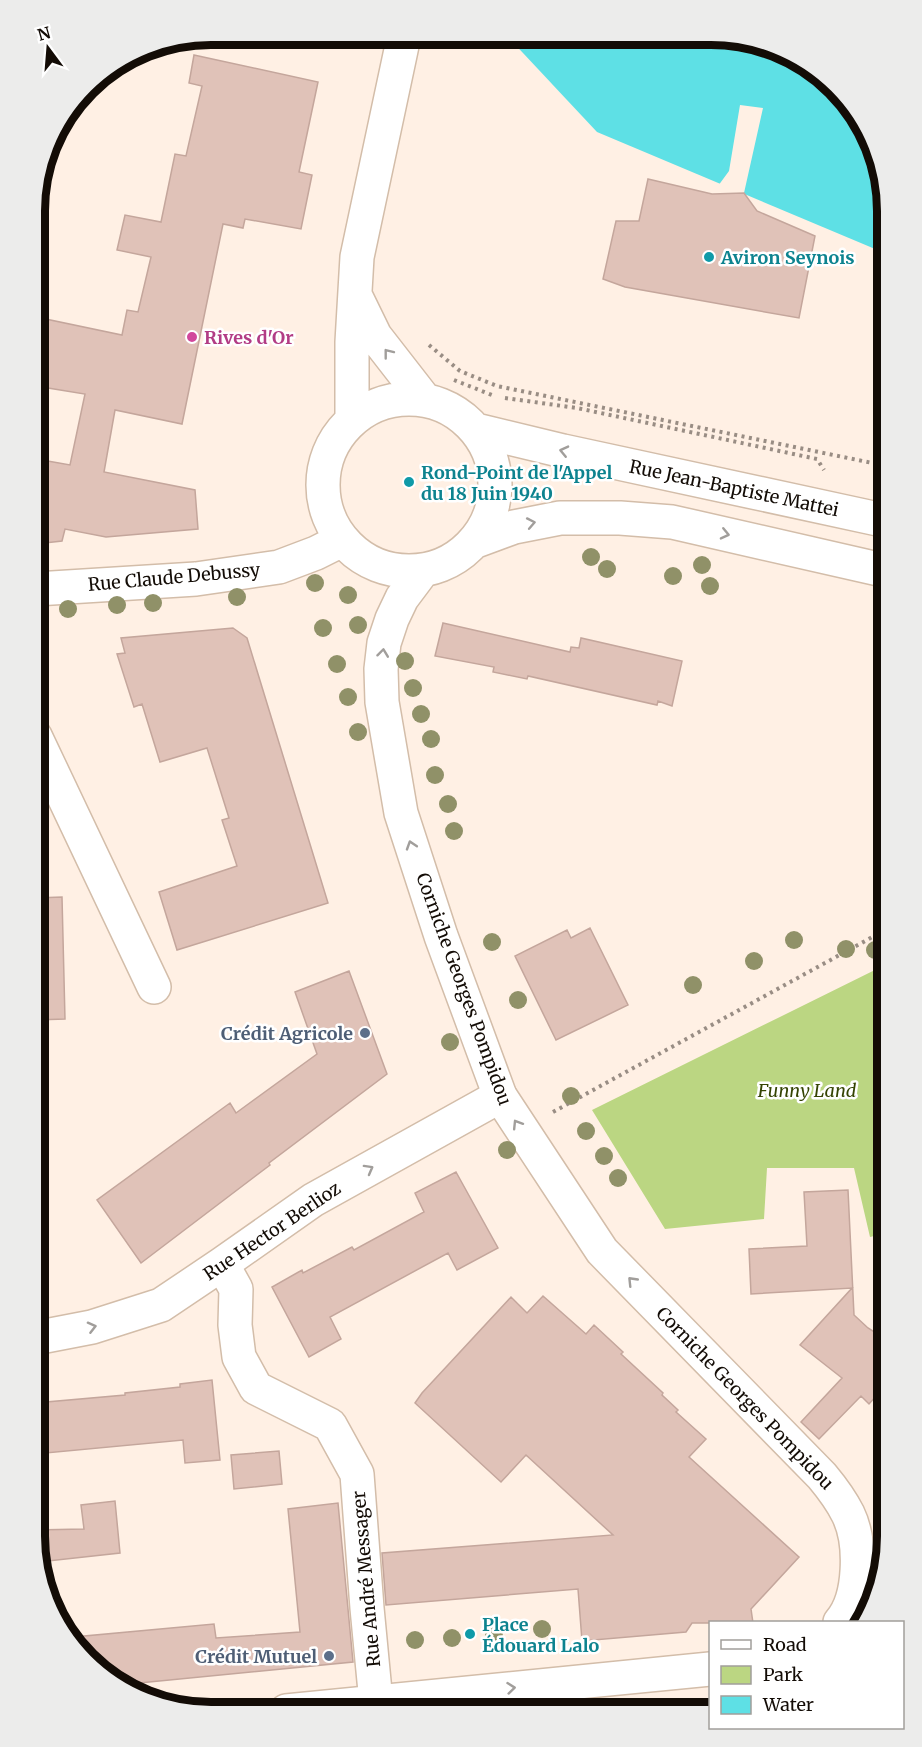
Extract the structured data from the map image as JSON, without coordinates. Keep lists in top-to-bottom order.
{
  "streets": {
    "main road": [
      "Rue Jean-Baptiste Mattei",
      "Rue Claude Debussy",
      "Corniche Georges Pompidou",
      "Rue Hector Berlioz",
      "Rue André Messager"
    ]
  },
  "crossings": [
    ["Rue Jean-Baptiste Mattei", "Rue Claude Debussy"],
    ["Rue Jean-Baptiste Mattei", "Corniche Georges Pompidou"],
    ["Rue Claude Debussy", "Corniche Georges Pompidou"],
    ["Corniche Georges Pompidou", "Rue Hector Berlioz"],
    ["Rue Hector Berlioz", "Rue André Messager"]
  ],
  "one_way": ["Corniche Georges Pompidou", "Rue Hector Berlioz"],
  "parks": ["Funny Land"],
  "places": [
    "Aviron Seynois",
    "Rives d'Or",
    "Rond-Point de l'Appel du 18 Juin 1940",
    "Crédit Agricole",
    "Place Édouard Lalo",
    "Crédit Mutuel"
  ],
  "legend": ["Road", "Park", "Water"],
  "north": "top"
}
